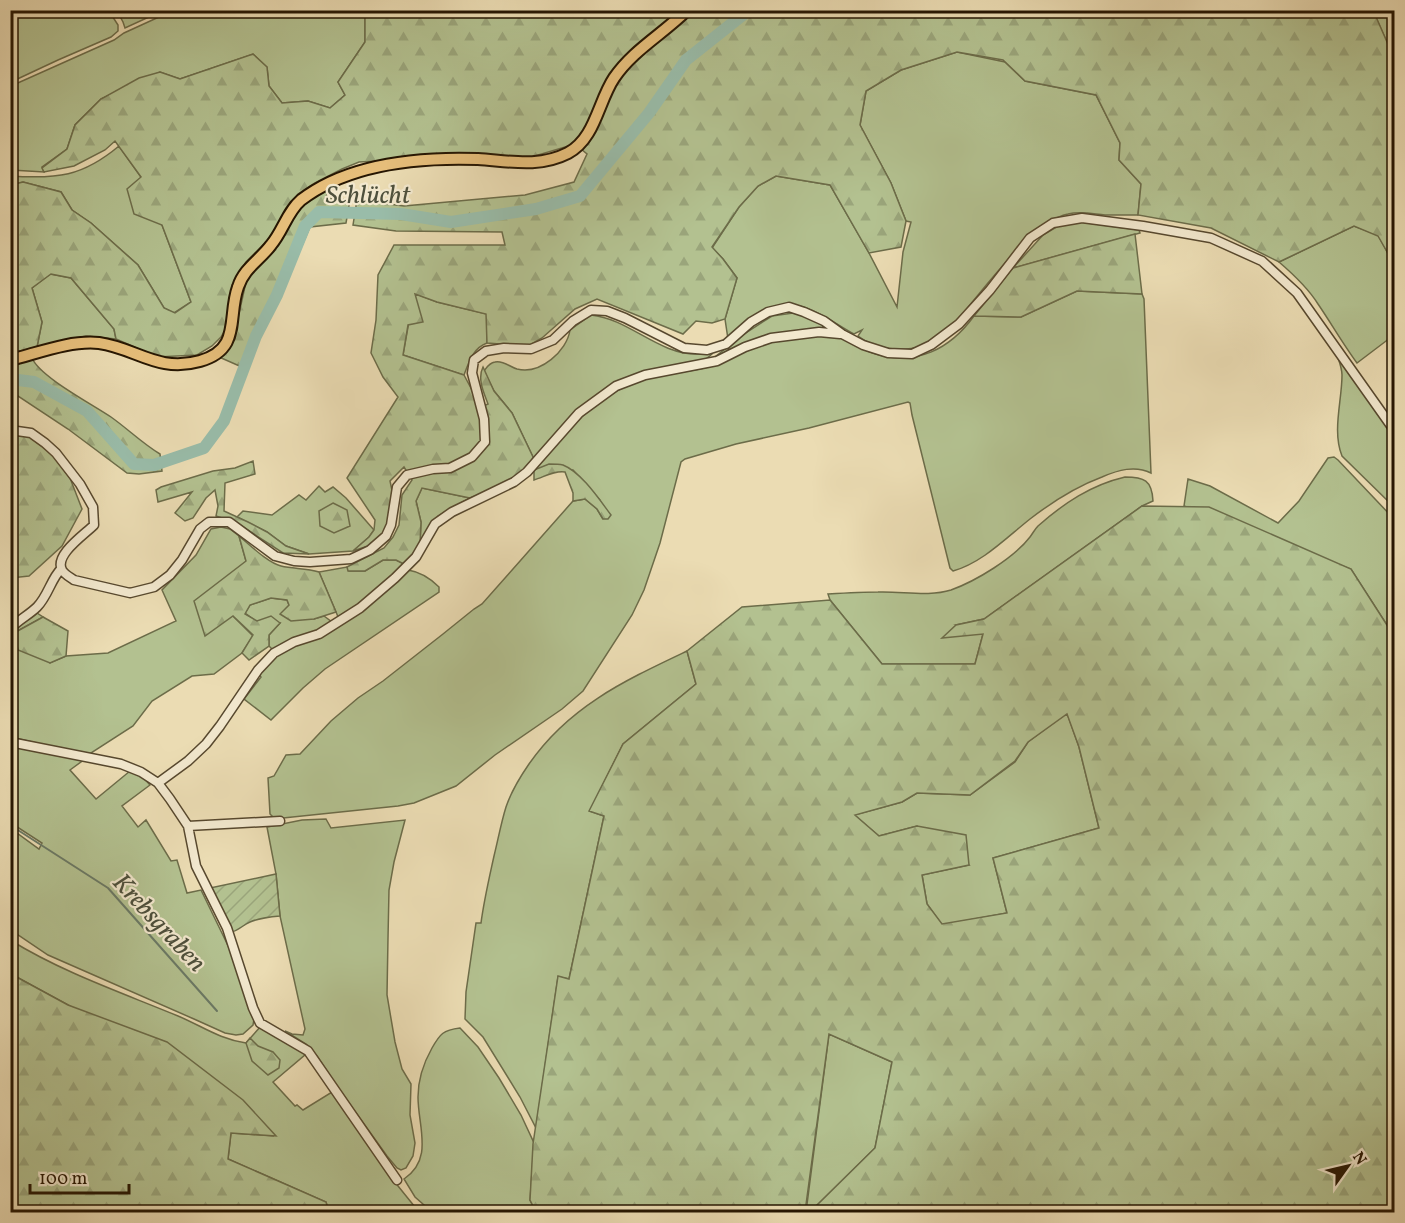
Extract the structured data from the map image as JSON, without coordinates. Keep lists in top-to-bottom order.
{
  "water": ["Schlücht", "Krebsgraben"],
  "scale_bar": "100 m",
  "north": "top right"
}
